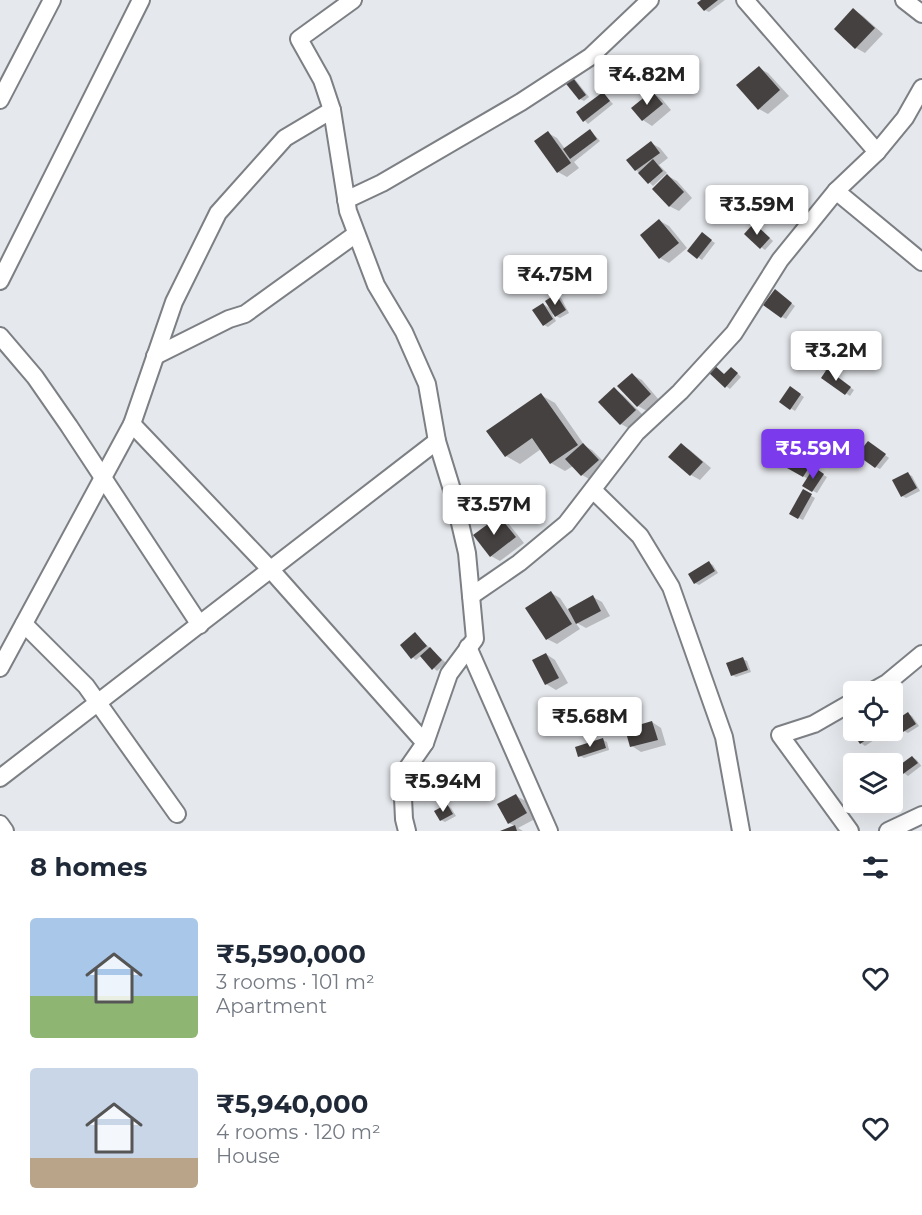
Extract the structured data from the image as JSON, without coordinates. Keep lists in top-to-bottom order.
{
  "page": {
    "price": [
      "₹4.82M",
      "₹3.59M",
      "₹4.75M",
      "₹3.2M",
      "₹5.59M",
      "₹3.57M",
      "₹5.68M",
      "₹5.94M"
    ],
    "heading": "8 homes",
    "list": [
      {
        "name": "₹5,590,000",
        "note": "3 rooms · 101 m² · Apartment"
      },
      {
        "name": "₹5,940,000",
        "note": "4 rooms · 120 m² · House"
      }
    ]
  }
}
